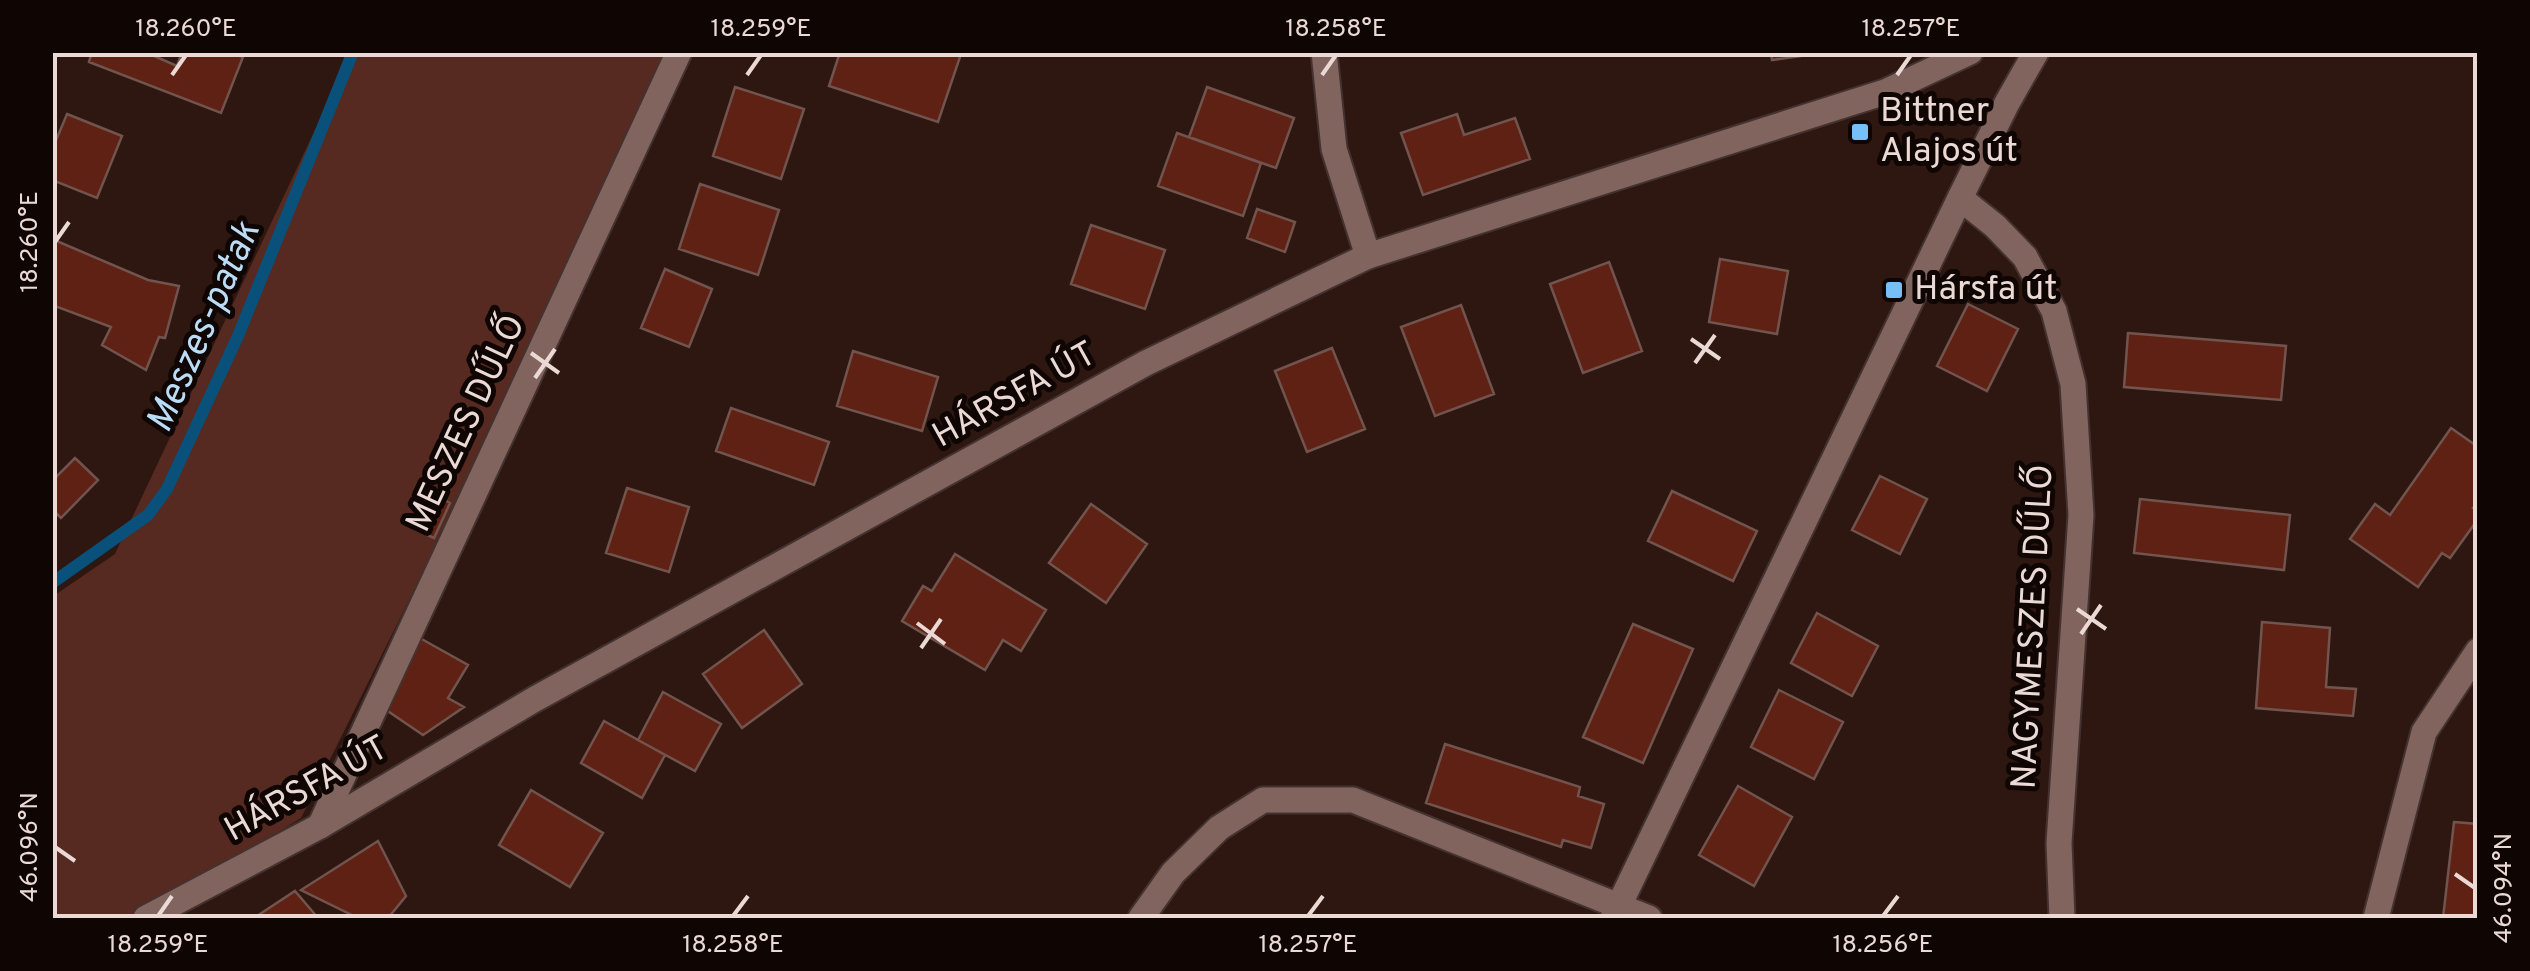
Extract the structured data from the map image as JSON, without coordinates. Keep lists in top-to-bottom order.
{
  "streets": {
    "street": ["HÁRSFA ÚT", "MESZES DŰLŐ", "NAGYMESZES DŰLŐ"]
  },
  "crossings": [
    ["HÁRSFA ÚT", "MESZES DŰLŐ"]
  ],
  "water": ["Meszes-patak"],
  "places": {
    "transit": ["Bittner Alajos út", "Hársfa út"]
  },
  "coordinates": [
    "18.260°E",
    "18.259°E",
    "18.258°E",
    "18.257°E",
    "46.096°N",
    "46.094°N",
    "18.256°E"
  ]
}
